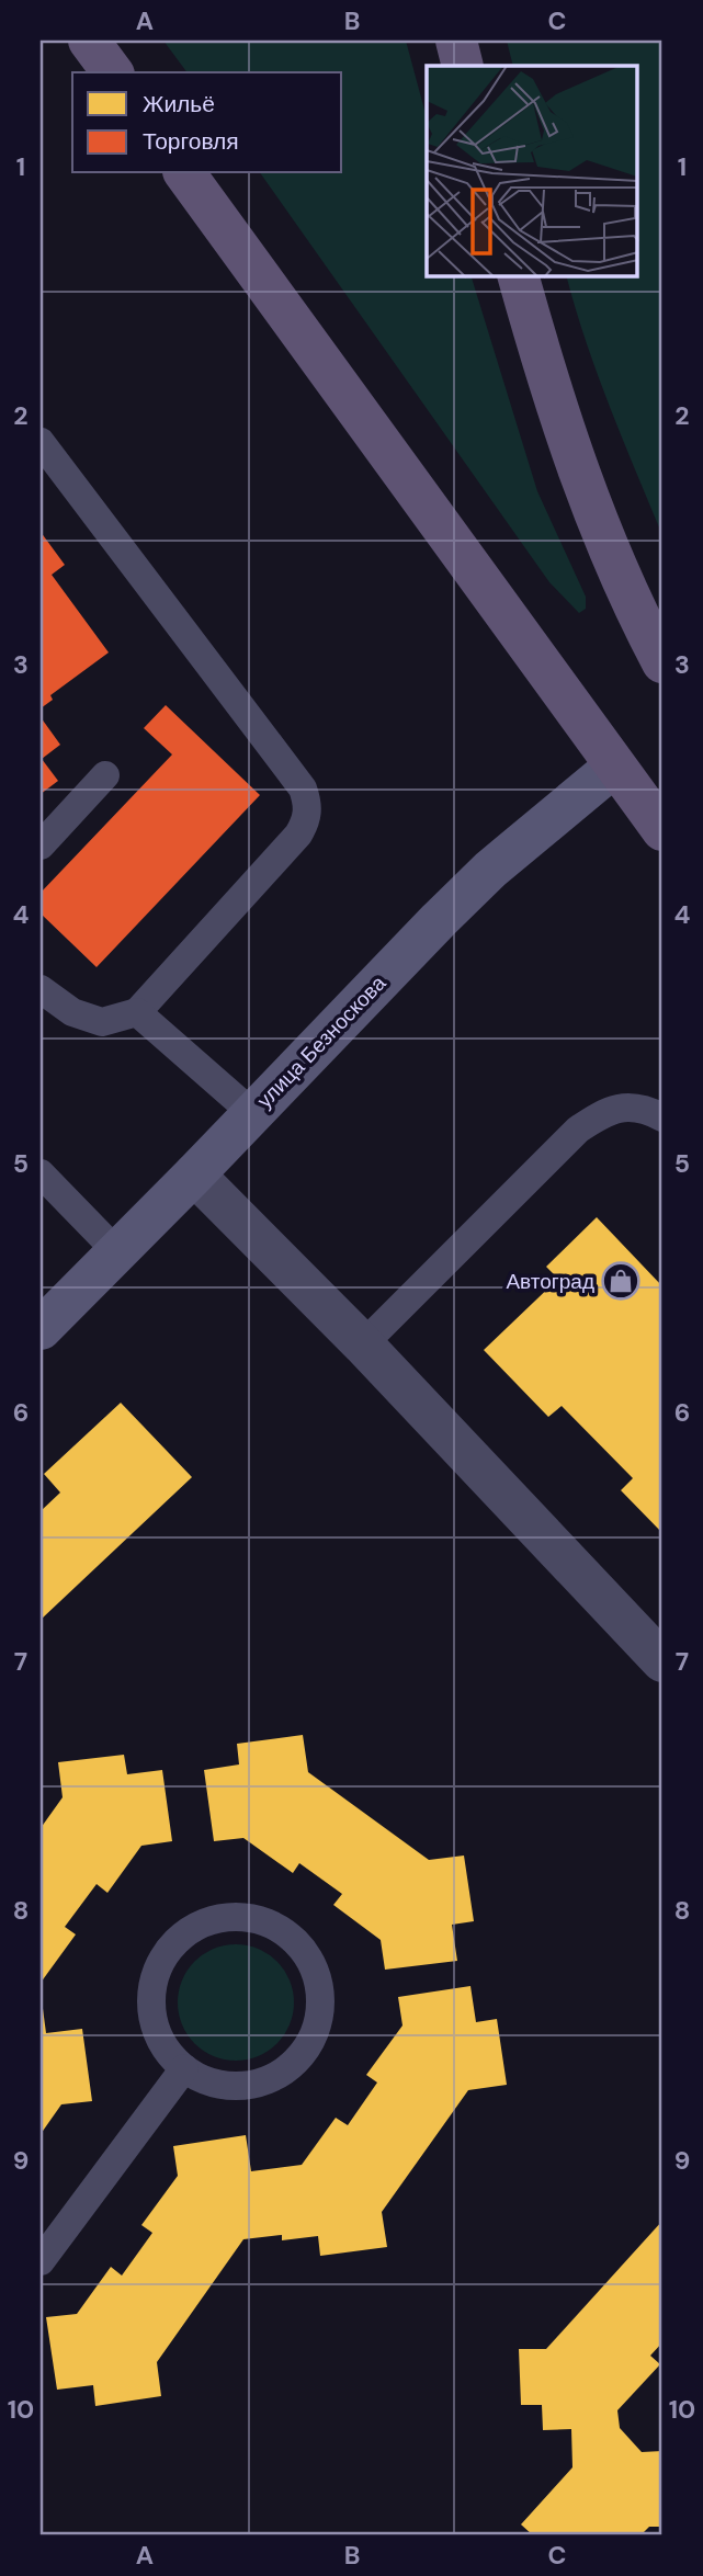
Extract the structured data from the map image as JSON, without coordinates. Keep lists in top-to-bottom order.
{
  "streets": {
    "main road": ["улица Безноскова"]
  },
  "places": {
    "shop": ["Автоград"]
  },
  "legend": ["Жильё", "Торговля"],
  "grid": {
    "columns": ["A", "B", "C"],
    "rows": [
      "1",
      "2",
      "3",
      "4",
      "5",
      "6",
      "7",
      "8",
      "9",
      "10"
    ]
  }
}
